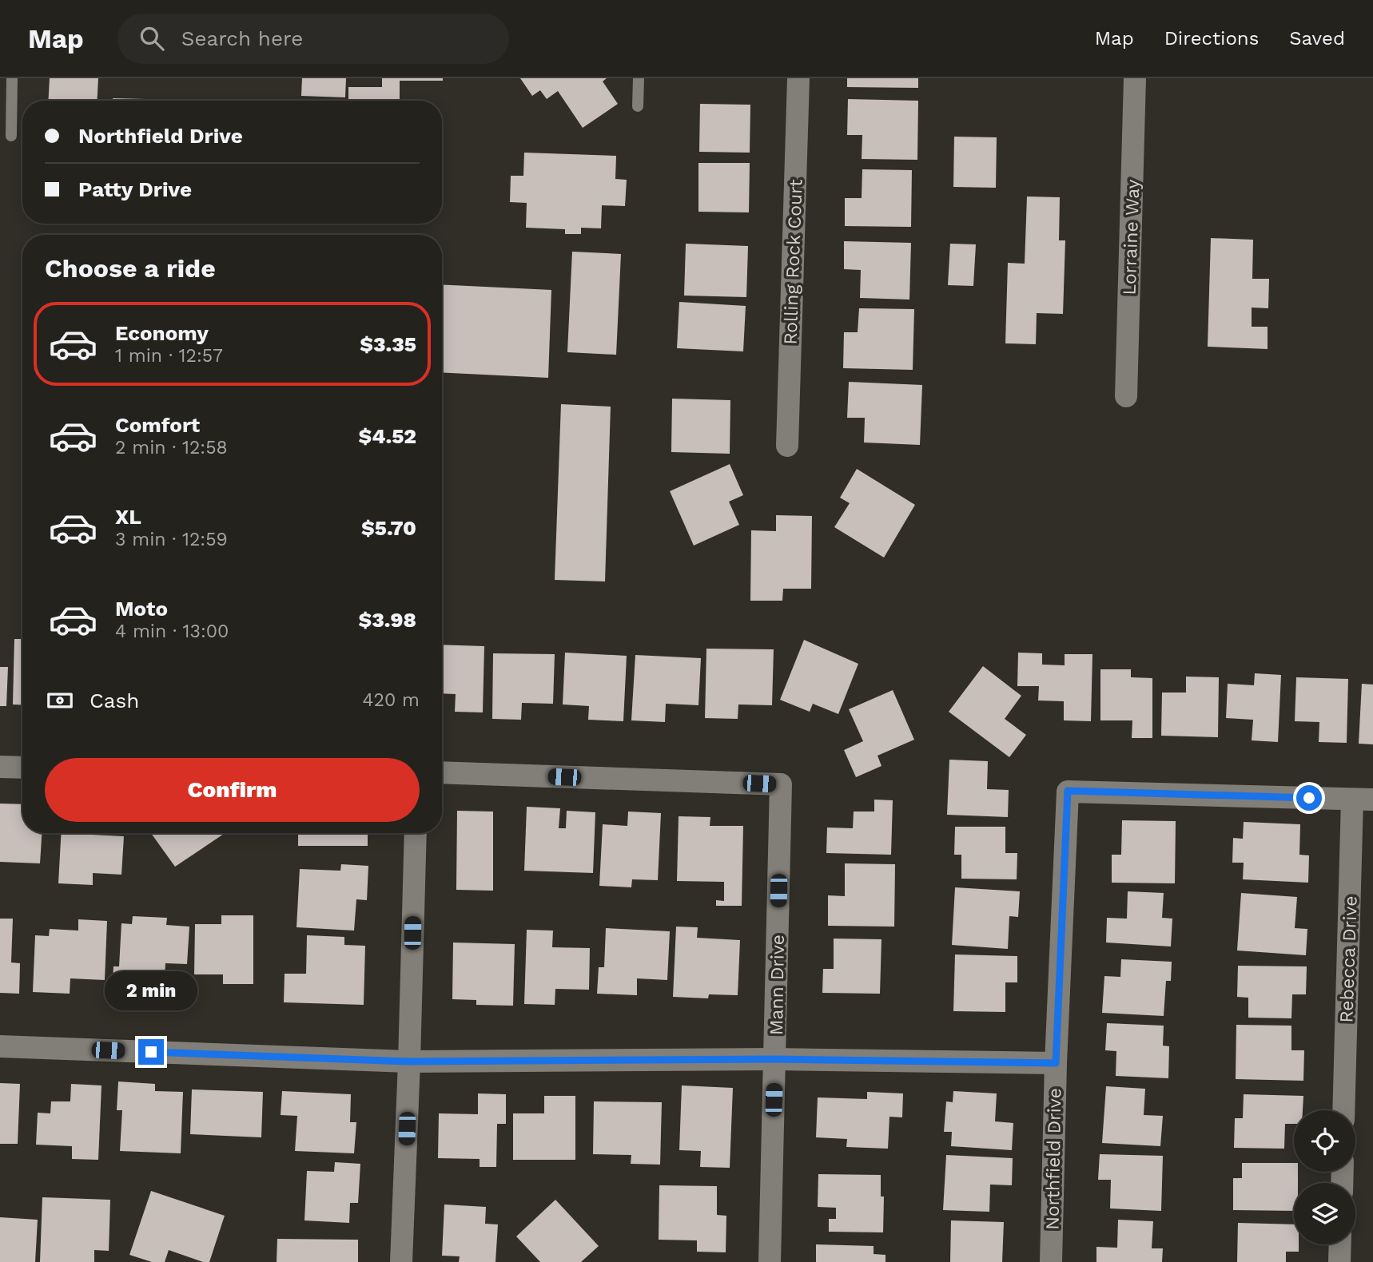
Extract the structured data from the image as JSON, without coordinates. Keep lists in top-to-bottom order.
{
  "streets": {
    "street": [
      "Lorraine Way",
      "Rolling Rock Court",
      "Rebecca Drive",
      "Mann Drive",
      "Northfield Drive"
    ]
  },
  "crossings": [
    ["Rebecca Drive", "Northfield Drive"]
  ],
  "page": {
    "header": "Map",
    "search": "Search here",
    "nav": ["Map", "Directions", "Saved"],
    "banner": ["Northfield Drive", "Patty Drive"],
    "heading": "Choose a ride",
    "list": [
      {
        "name": "Economy",
        "note": "1 min · 12:57",
        "value": "$3.35"
      },
      {
        "name": "Comfort",
        "note": "2 min · 12:58",
        "value": "$4.52"
      },
      {
        "name": "XL",
        "note": "3 min · 12:59",
        "value": "$5.70"
      },
      {
        "name": "Moto",
        "note": "4 min · 13:00",
        "value": "$3.98"
      }
    ],
    "pay": ["Cash", "420 m"],
    "buttons": "Confirm",
    "bubble": "2 min"
  }
}
